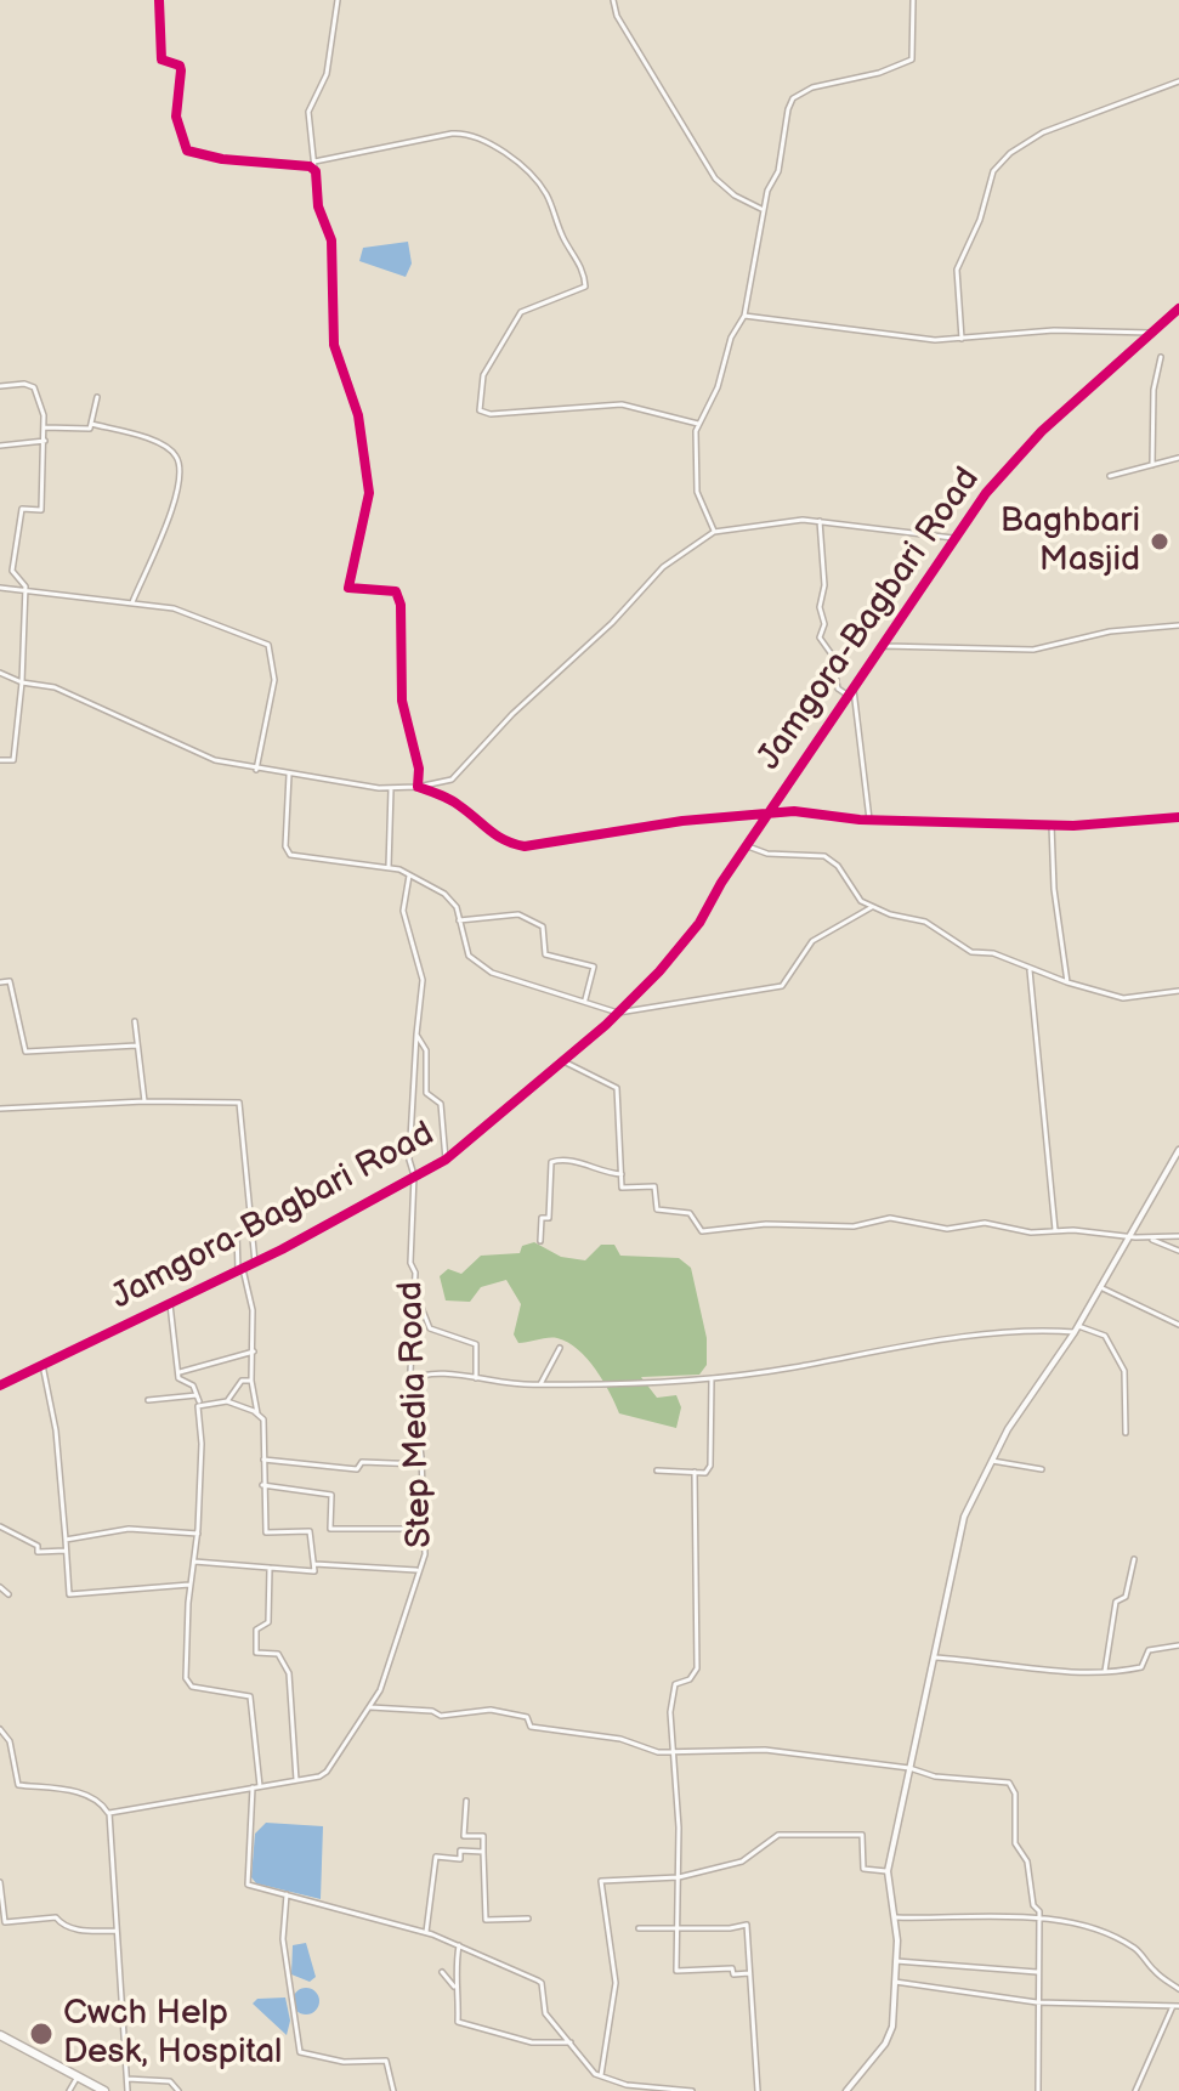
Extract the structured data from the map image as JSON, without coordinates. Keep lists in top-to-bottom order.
{
  "streets": {
    "street": ["Jamgora-Bagbari Road", "Step Media Road"]
  },
  "crossings": [
    ["Jamgora-Bagbari Road", "Step Media Road"]
  ],
  "places": ["Baghbari Masjid", "Cwch Help Desk, Hospital"]
}
